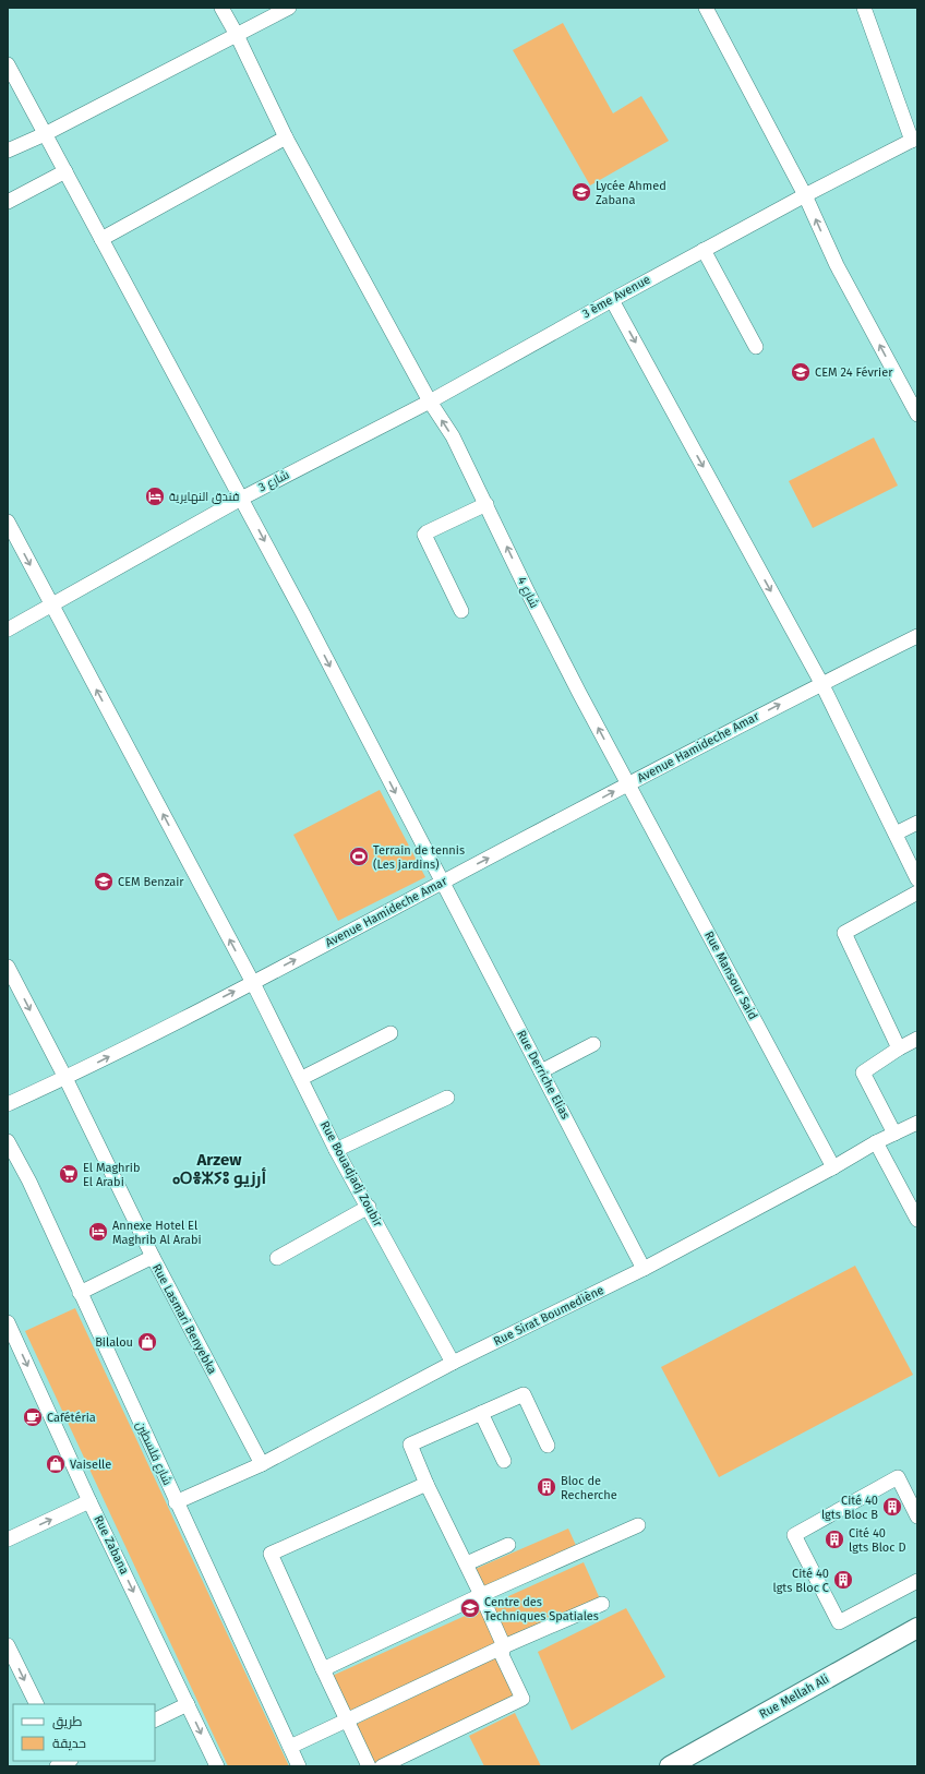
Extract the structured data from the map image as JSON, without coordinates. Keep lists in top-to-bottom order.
{
  "streets": {
    "main road": ["Rue Mellah Ali"],
    "street": [
      "3 ème Avenue",
      "شارع 3",
      "شارع 4",
      "Avenue Hamideche Amar",
      "Rue Mansour Said",
      "Rue Derriche Elias",
      "Rue Bouadjadj Zoubir",
      "Rue Sirat Boumediène",
      "Rue Lasmari Benyebka",
      "شارع فلسطين",
      "Rue Zabana"
    ]
  },
  "crossings": [
    ["3 ème Avenue", "شارع 3"],
    ["3 ème Avenue", "شارع 4"],
    ["شارع 3", "شارع 4"],
    ["شارع 3", "Rue Derriche Elias"],
    ["شارع 3", "Rue Bouadjadj Zoubir"],
    ["شارع 4", "Avenue Hamideche Amar"],
    ["شارع 4", "Rue Mansour Said"],
    ["Avenue Hamideche Amar", "Rue Mansour Said"],
    ["Avenue Hamideche Amar", "Rue Derriche Elias"],
    ["Avenue Hamideche Amar", "Rue Bouadjadj Zoubir"],
    ["Avenue Hamideche Amar", "Rue Lasmari Benyebka"],
    ["Rue Mansour Said", "Rue Sirat Boumediène"],
    ["Rue Derriche Elias", "Rue Sirat Boumediène"],
    ["Rue Bouadjadj Zoubir", "Rue Sirat Boumediène"],
    ["Rue Sirat Boumediène", "Rue Lasmari Benyebka"],
    ["Rue Sirat Boumediène", "شارع فلسطين"]
  ],
  "one_way": ["شارع 4", "Avenue Hamideche Amar", "Rue Zabana"],
  "districts": ["Arzew ⴰⵔⴻⵣⵢⵓ أرزيو"],
  "places": {
    "school or university": [
      "Lycée Ahmed Zabana",
      "CEM 24 Février",
      "CEM Benzair",
      "Centre des Techniques Spatiales"
    ],
    "hotel": ["فندق النهايرية", "Annexe Hotel El Maghrib Al Arabi"],
    "sports": ["Terrain de tennis (Les jardins)"],
    "supermarket": ["El Maghrib El Arabi"],
    "shop": ["Bilalou", "Vaiselle"],
    "cafe": ["Cafétéria"],
    "building": [
      "Bloc de Recherche",
      "Cité 40 lgts Bloc B",
      "Cité 40 lgts Bloc D",
      "Cité 40 lgts Bloc C"
    ]
  },
  "legend": ["طريق", "حديقة"]
}
